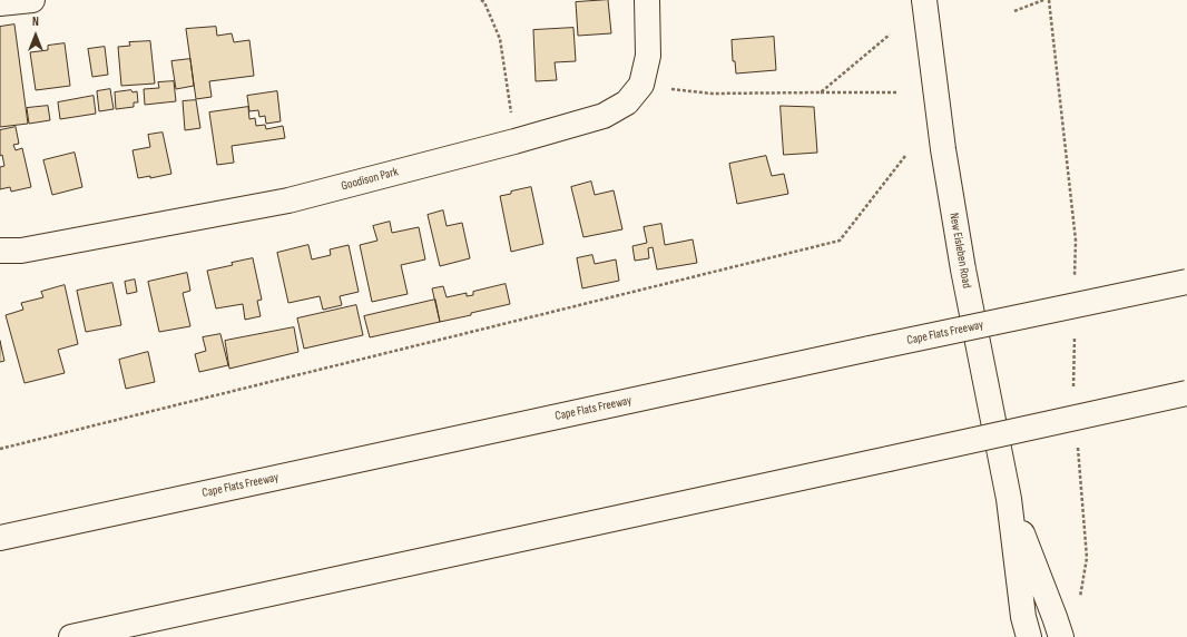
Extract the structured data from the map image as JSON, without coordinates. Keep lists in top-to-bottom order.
{
  "streets": {
    "main road": ["Goodison Park", "New Eisleben Road", "Cape Flats Freeway"]
  },
  "north": "top"
}
